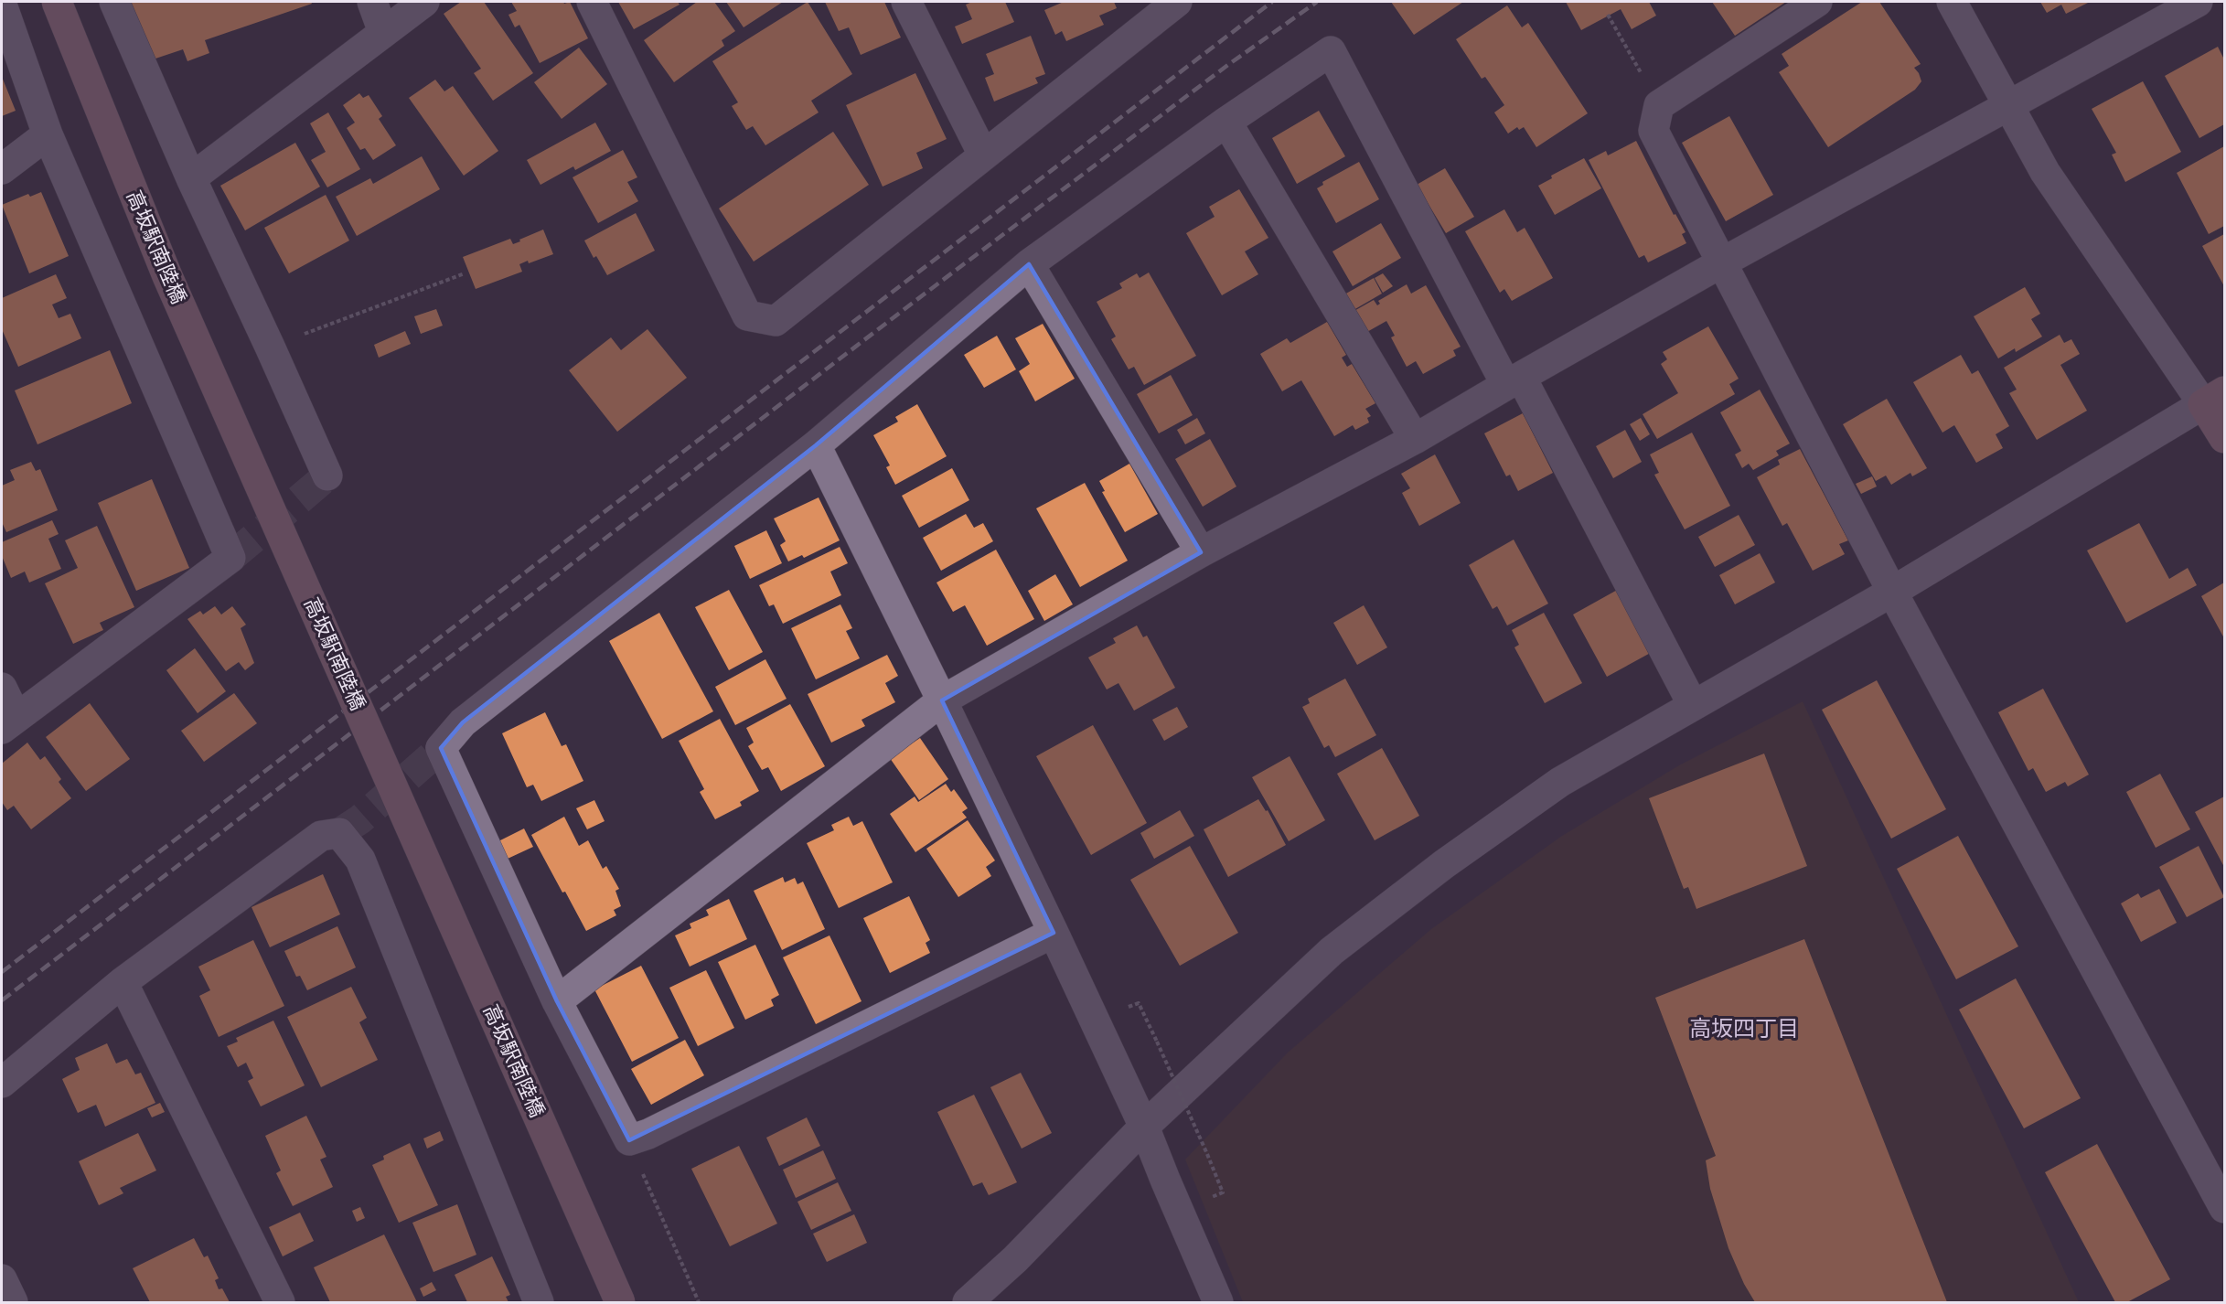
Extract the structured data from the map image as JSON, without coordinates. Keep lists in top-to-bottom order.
{
  "streets": {
    "main road": ["高坂駅南陸橋"]
  },
  "districts": ["高坂四丁目"]
}
